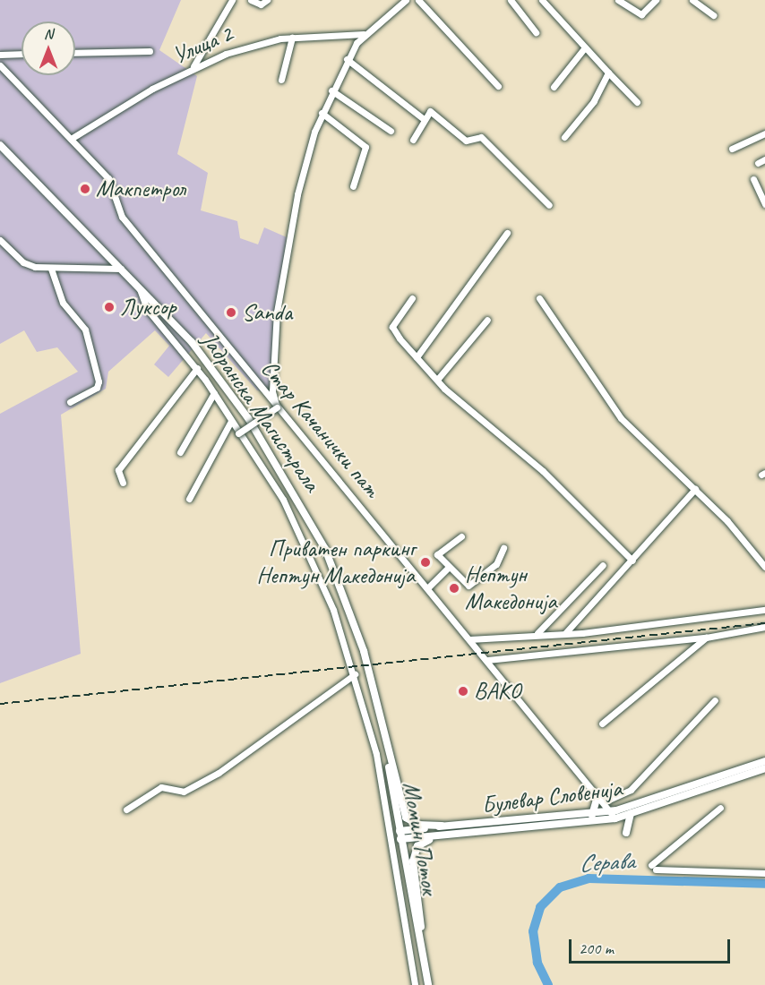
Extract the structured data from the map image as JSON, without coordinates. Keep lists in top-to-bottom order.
{
  "streets": {
    "street": [
      "Улица 2",
      "Јадранска Магистрала",
      "Стар Качанички пат",
      "Булевар Словенија",
      "Момин Поток"
    ]
  },
  "crossings": [
    ["Улица 2", "Стар Качанички пат"],
    ["Јадранска Магистрала", "Момин Поток"],
    ["Стар Качанички пат", "Булевар Словенија"],
    ["Булевар Словенија", "Момин Поток"]
  ],
  "water": ["Серава"],
  "places": [
    "Макпетрол",
    "Луксор",
    "Sanda",
    "Приватен паркинг Нептун Македонија",
    "Нептун Македонија",
    "BAKO"
  ],
  "scale_bar": "200 m",
  "north": "top"
}
